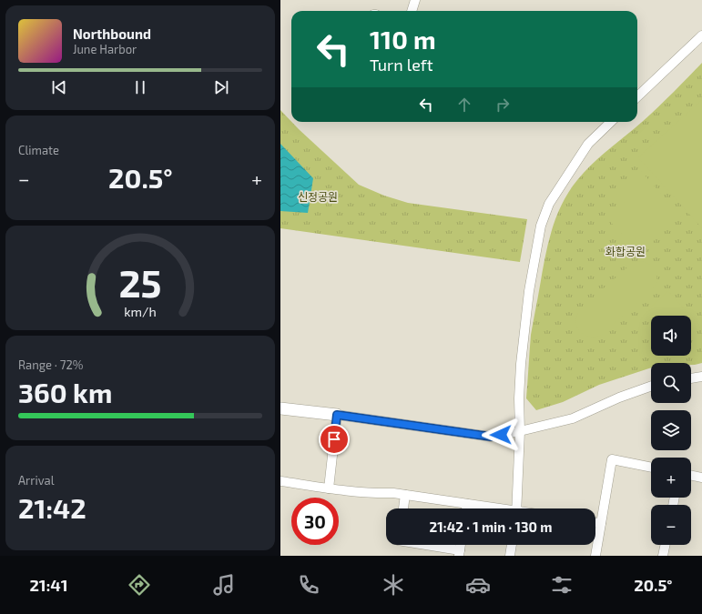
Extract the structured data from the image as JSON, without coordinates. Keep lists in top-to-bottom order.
{
  "parks": ["신정공원", "화합공원"],
  "page": {
    "turn": ["110 m", "Turn left"],
    "song": ["Northbound", "June Harbor"],
    "tile": [
      "Climate",
      ["Range · 72%", "360 km"],
      ["Arrival", "21:42"]
    ],
    "heat": ["−", "20.5°", "+"],
    "map_buttons": ["+", "−"],
    "limit": "30",
    "trip": "21:42 · 1 min · 130 m",
    "tabs": ["21:41", "20.5°"],
    "gauge": ["25", "km/h"]
  }
}
